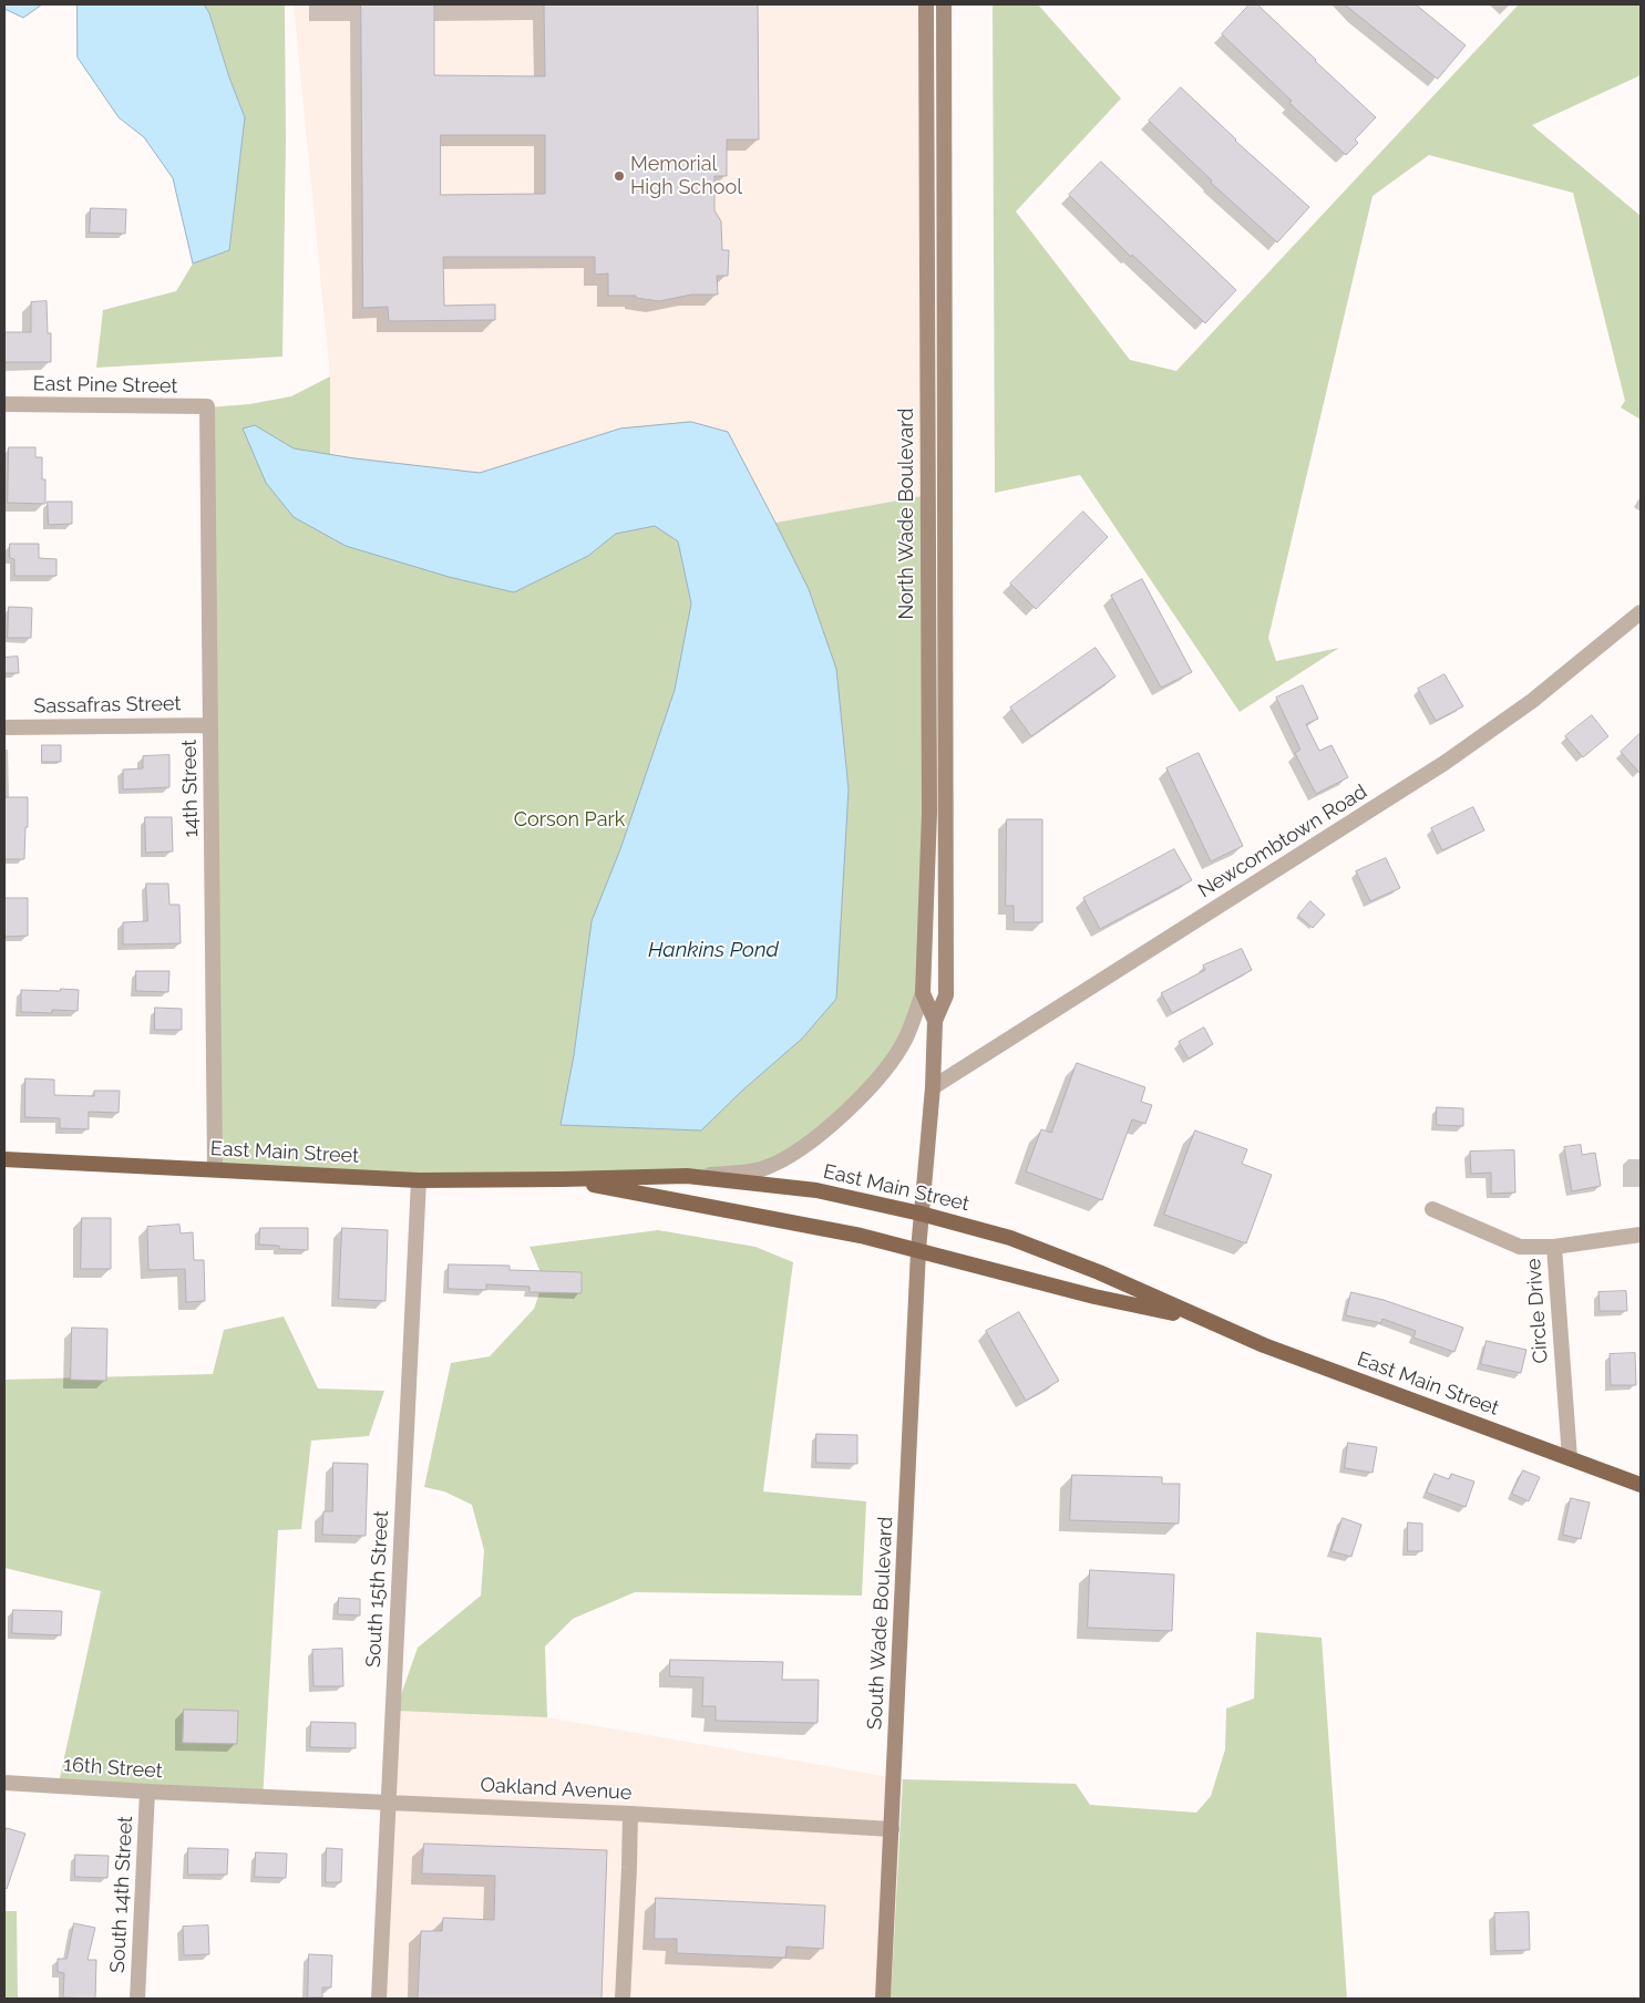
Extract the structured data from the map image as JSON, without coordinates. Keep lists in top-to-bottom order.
{
  "streets": {
    "highway": ["East Main Street"],
    "main road": ["North Wade Boulevard", "South Wade Boulevard"],
    "street": [
      "East Pine Street",
      "Sassafras Street",
      "14th Street",
      "Newcombtown Road",
      "Circle Drive",
      "South 15th Street",
      "16th Street",
      "Oakland Avenue",
      "South 14th Street"
    ]
  },
  "crossings": [
    ["East Pine Street", "14th Street"],
    ["North Wade Boulevard", "Newcombtown Road"],
    ["North Wade Boulevard", "East Main Street"],
    ["North Wade Boulevard", "South Wade Boulevard"],
    ["Sassafras Street", "14th Street"],
    ["14th Street", "East Main Street"],
    ["East Main Street", "Circle Drive"],
    ["East Main Street", "South 15th Street"],
    ["East Main Street", "South Wade Boulevard"],
    ["South 15th Street", "Oakland Avenue"],
    ["South Wade Boulevard", "Oakland Avenue"],
    ["16th Street", "Oakland Avenue"],
    ["16th Street", "South 14th Street"]
  ],
  "water": ["Hankins Pond"],
  "parks": ["Corson Park"],
  "places": ["Memorial High School"]
}
